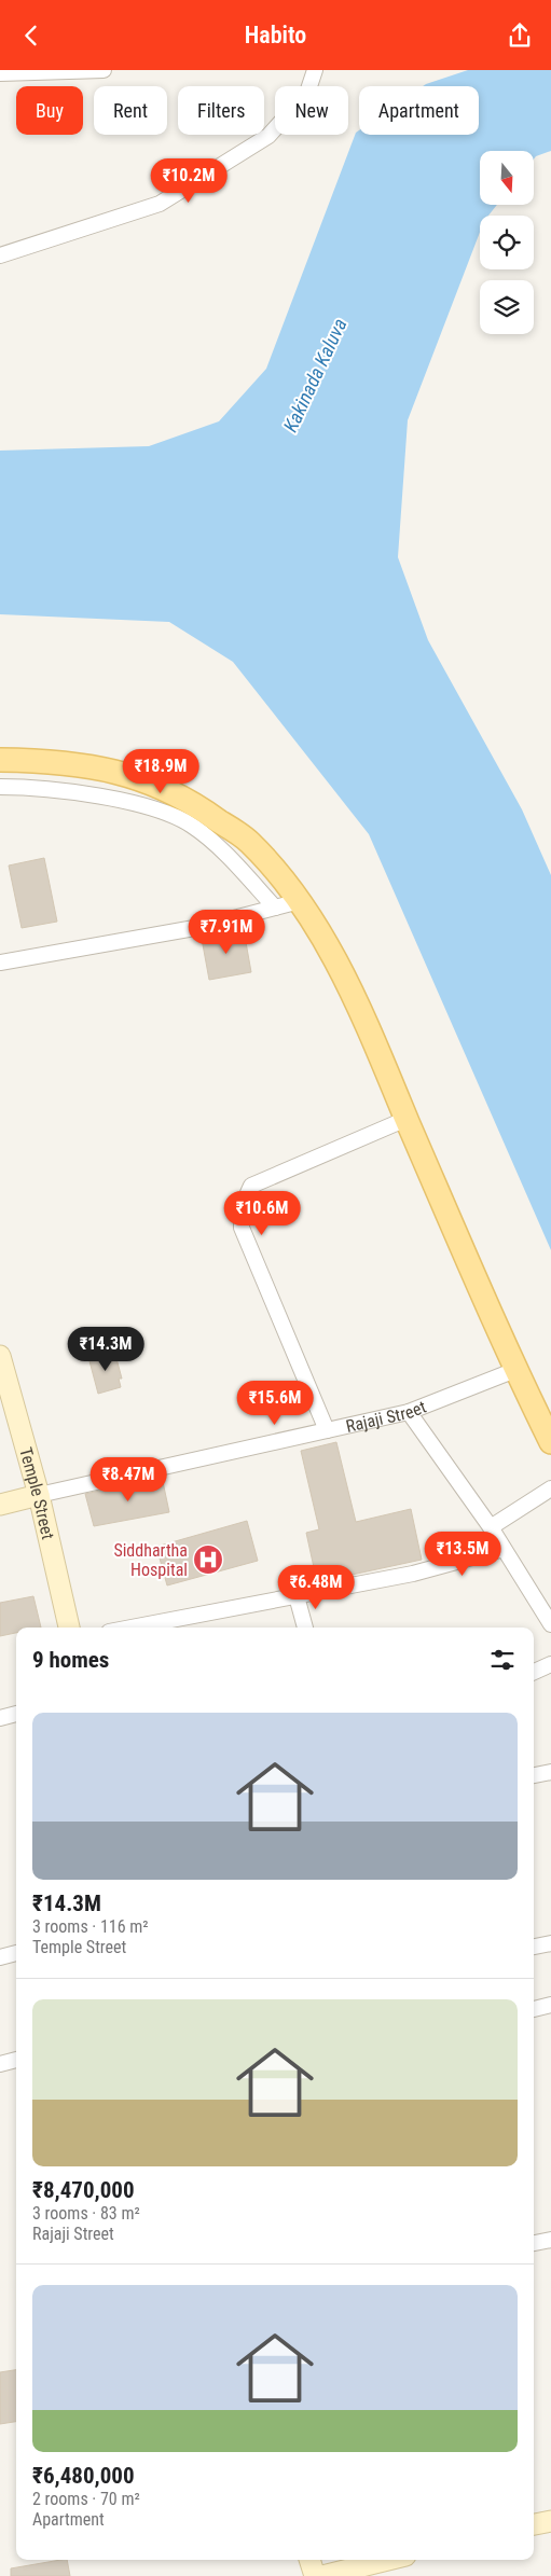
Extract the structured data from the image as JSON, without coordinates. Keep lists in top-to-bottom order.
{
  "streets": {
    "street": ["Rajaji Street", "Temple Street"]
  },
  "crossings": [
    ["Rajaji Street", "Temple Street"]
  ],
  "water": ["Kakinada Kaluva"],
  "places": {
    "hospital": ["Siddhartha Hospital"]
  },
  "north": "bottom",
  "page": {
    "header": "Habito",
    "chip": [
      "Buy",
      "Rent",
      "Filters",
      "New",
      "Apartment"
    ],
    "price": [
      "₹10.2M",
      "₹18.9M",
      "₹7.91M",
      "₹10.6M",
      "₹14.3M",
      "₹15.6M",
      "₹8.47M",
      "₹13.5M",
      "₹6.48M"
    ],
    "heading": "9 homes",
    "list": [
      {
        "name": "₹14.3M",
        "note": "3 rooms · 116 m² · Temple Street"
      },
      {
        "name": "₹8,470,000",
        "note": "3 rooms · 83 m² · Rajaji Street"
      },
      {
        "name": "₹6,480,000",
        "note": "2 rooms · 70 m² · Apartment"
      }
    ]
  }
}
